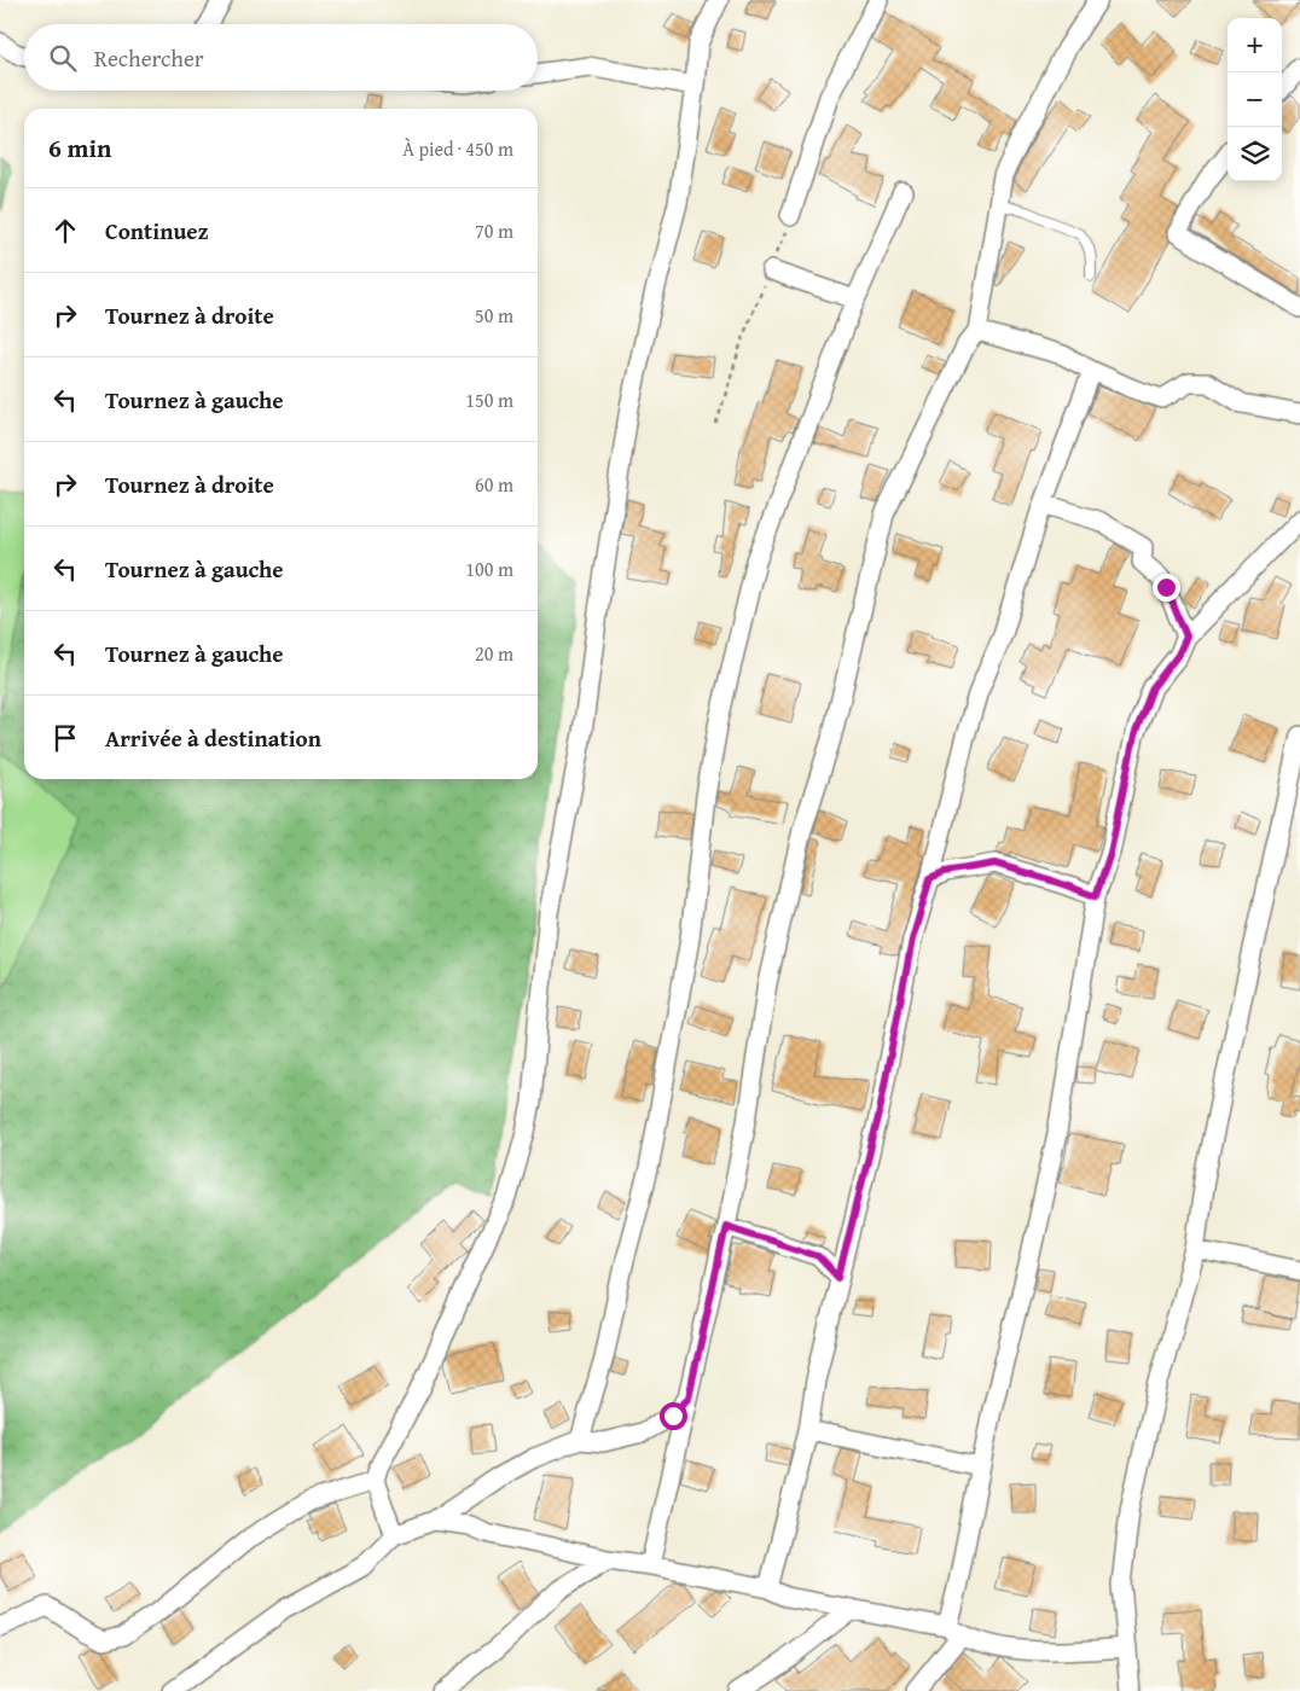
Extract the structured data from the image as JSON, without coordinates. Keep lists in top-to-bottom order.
{
  "page": {
    "map_buttons": ["+", "−"],
    "search": "Rechercher",
    "heading": ["6 min", "À pied · 450 m"],
    "list": [
      ["Continuez", "70 m"],
      ["Tournez à droite", "50 m"],
      ["Tournez à gauche", "150 m"],
      ["Tournez à droite", "60 m"],
      ["Tournez à gauche", "100 m"],
      ["Tournez à gauche", "20 m"],
      "Arrivée à destination"
    ]
  }
}
